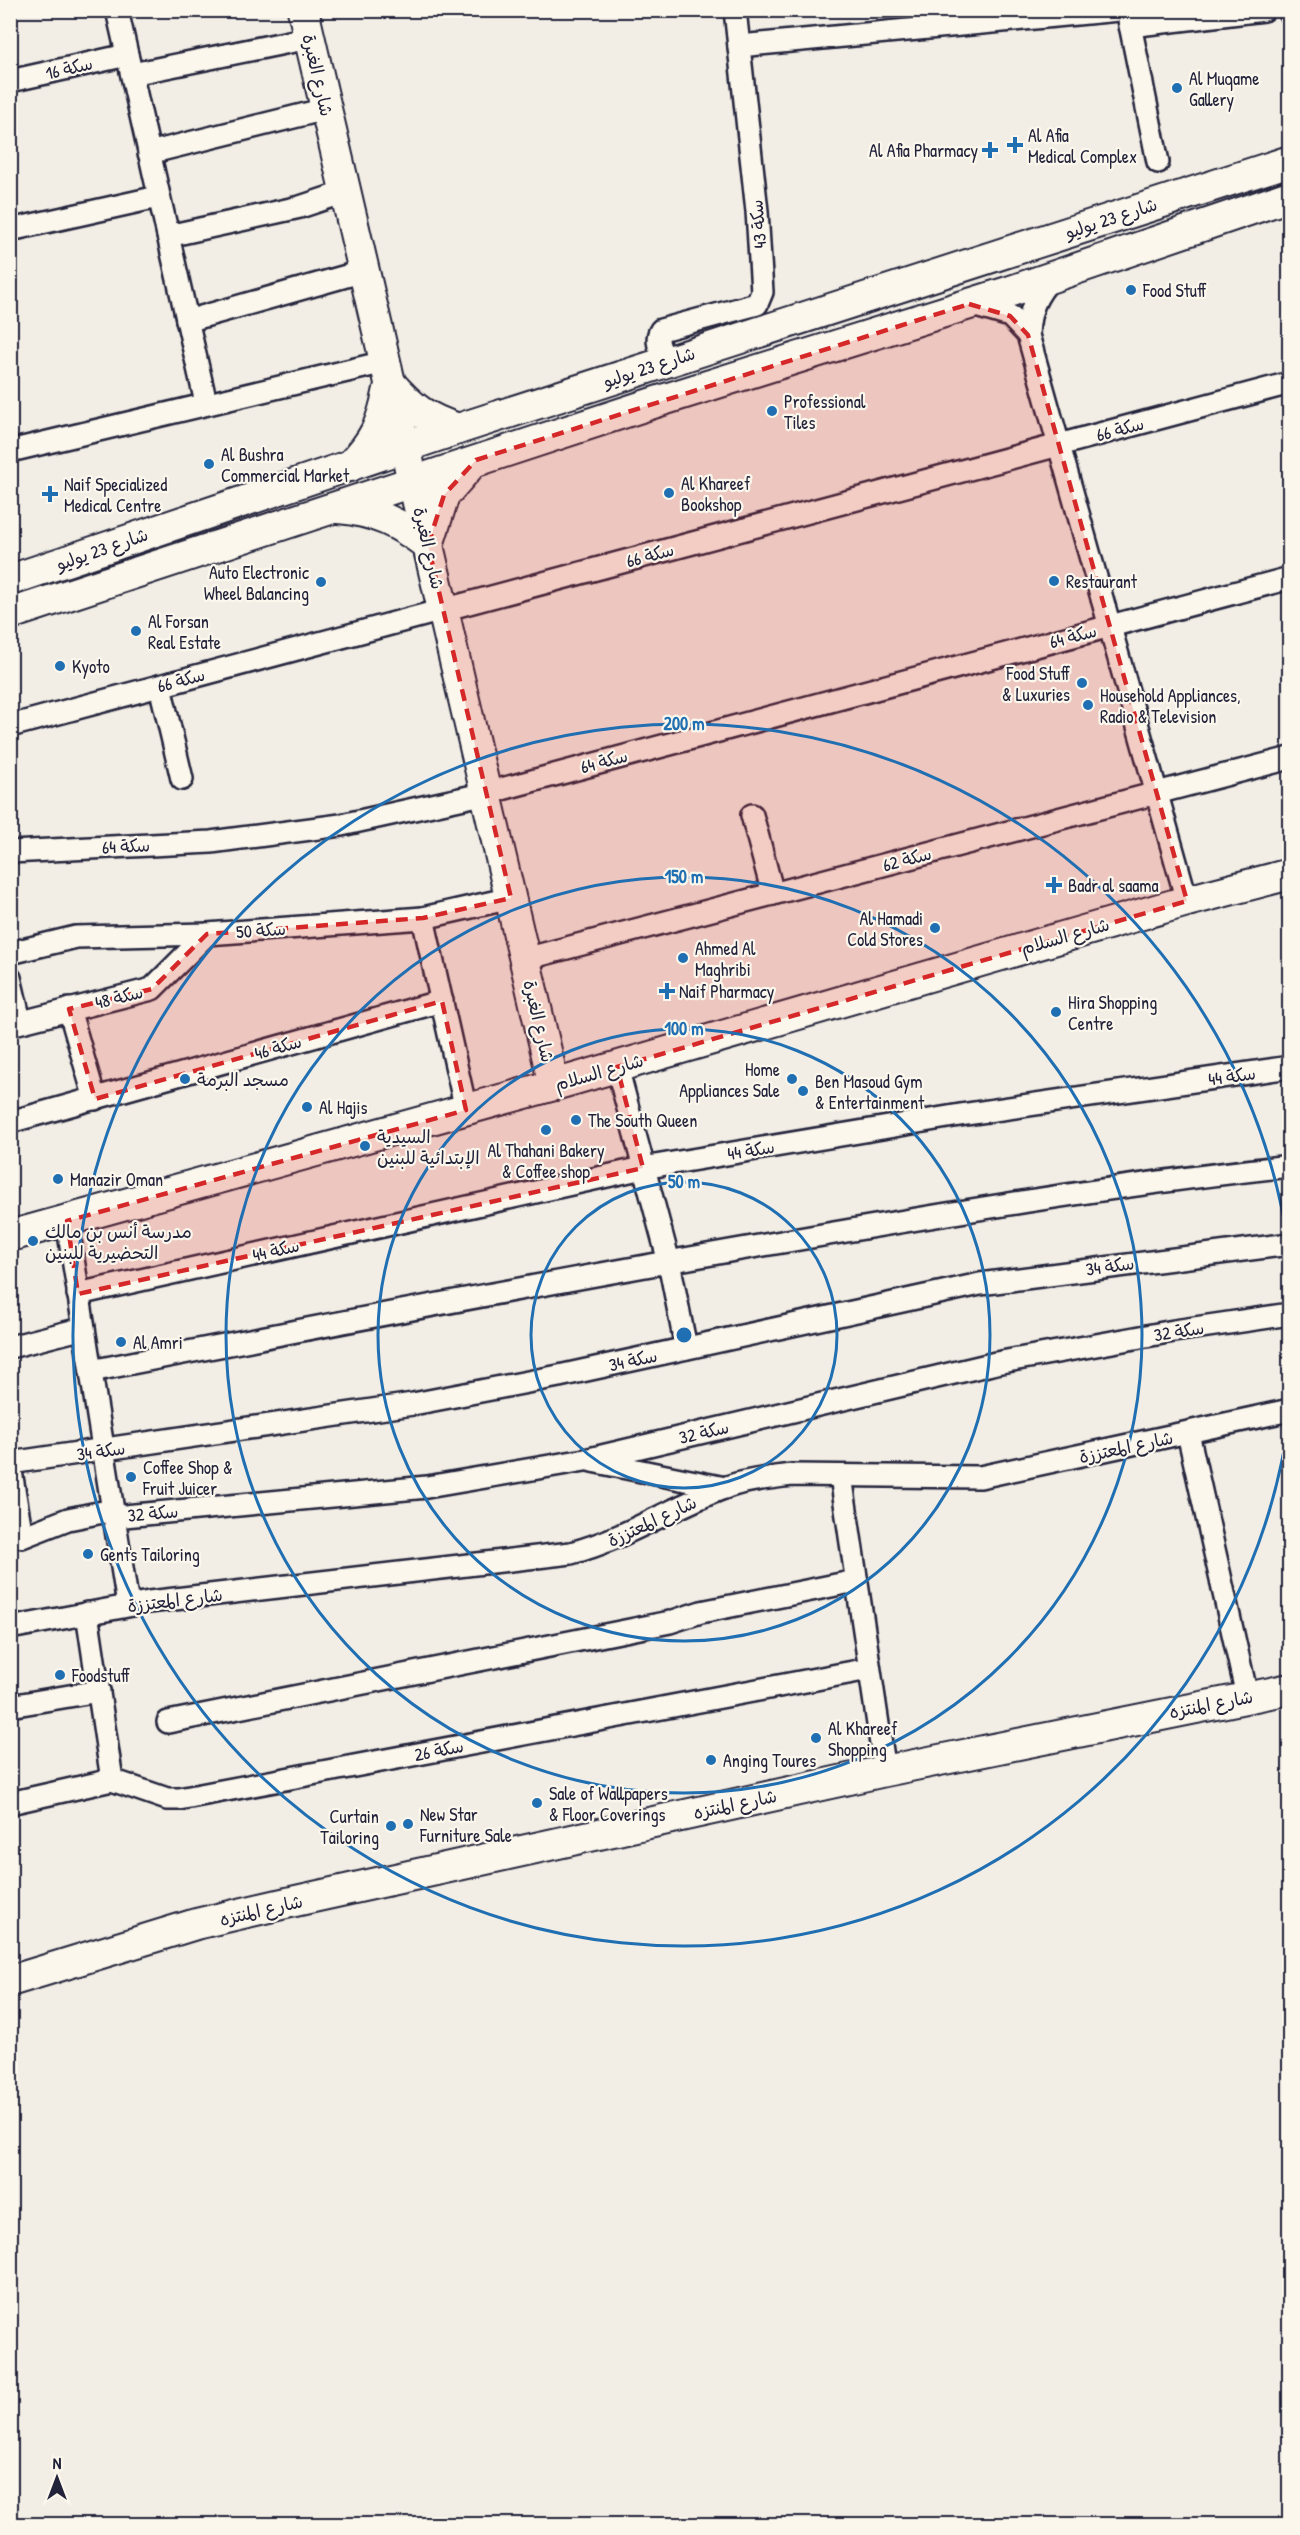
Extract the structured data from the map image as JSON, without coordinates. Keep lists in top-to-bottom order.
{
  "streets": {
    "street": [
      "سكة 16",
      "شارع الغبرة",
      "شارع 23 يوليو",
      "سكة 43",
      "سكة 66",
      "سكة 64",
      "سكة 62",
      "سكة 50",
      "شارع السلام",
      "سكة 48",
      "سكة 46",
      "سكة 44",
      "سكة 34",
      "سكة 32",
      "شارع المعتززة",
      "شارع المنتزه",
      "سكة 26"
    ]
  },
  "crossings": [
    ["سكة 16", "شارع الغبرة"],
    ["شارع الغبرة", "شارع 23 يوليو"],
    ["شارع الغبرة", "سكة 66"],
    ["شارع الغبرة", "سكة 64"],
    ["شارع الغبرة", "سكة 62"],
    ["شارع الغبرة", "سكة 50"],
    ["شارع الغبرة", "شارع السلام"],
    ["شارع 23 يوليو", "سكة 43"],
    ["سكة 50", "سكة 48"]
  ],
  "places": {
    "other": [
      "Al Muqame Gallery",
      "Food Stuff",
      "Professional Tiles",
      "Al Bushra Commercial Market",
      "Al Khareef Bookshop",
      "Restaurant",
      "Auto Electronic Wheel Balancing",
      "Al Forsan Real Estate",
      "Kyoto",
      "Food Stuff & Luxuries",
      "Household Appliances, Radio & Television",
      "Al Hamadi Cold Stores",
      "Ahmed Al Maghribi",
      "Hira Shopping Centre",
      "مسجد البرمة",
      "Home Appliances Sale",
      "Ben Masoud Gym & Entertainment",
      "Al Hajis",
      "The South Queen",
      "Al Thahani Bakery & Coffee shop",
      "السيدية الإبتدائية للبنين",
      "Manazir Oman",
      "مدرسة أنس بن مالك التحضيرية للبنين",
      "Al Amri",
      "Coffee Shop & Fruit Juicer",
      "Gents Tailoring",
      "Foodstuff",
      "Al Khareef Shopping",
      "Anging Toures",
      "Sale of Wallpapers & Floor Coverings",
      "New Star Furniture Sale",
      "Curtain Tailoring"
    ],
    "health": [
      "Al Afia Medical Complex",
      "Al Afia Pharmacy",
      "Naif Specialized Medical Centre",
      "Badr al saama",
      "Naif Pharmacy"
    ]
  },
  "north": "top",
  "rings": [
    "200 m",
    "150 m",
    "100 m",
    "50 m"
  ]
}
